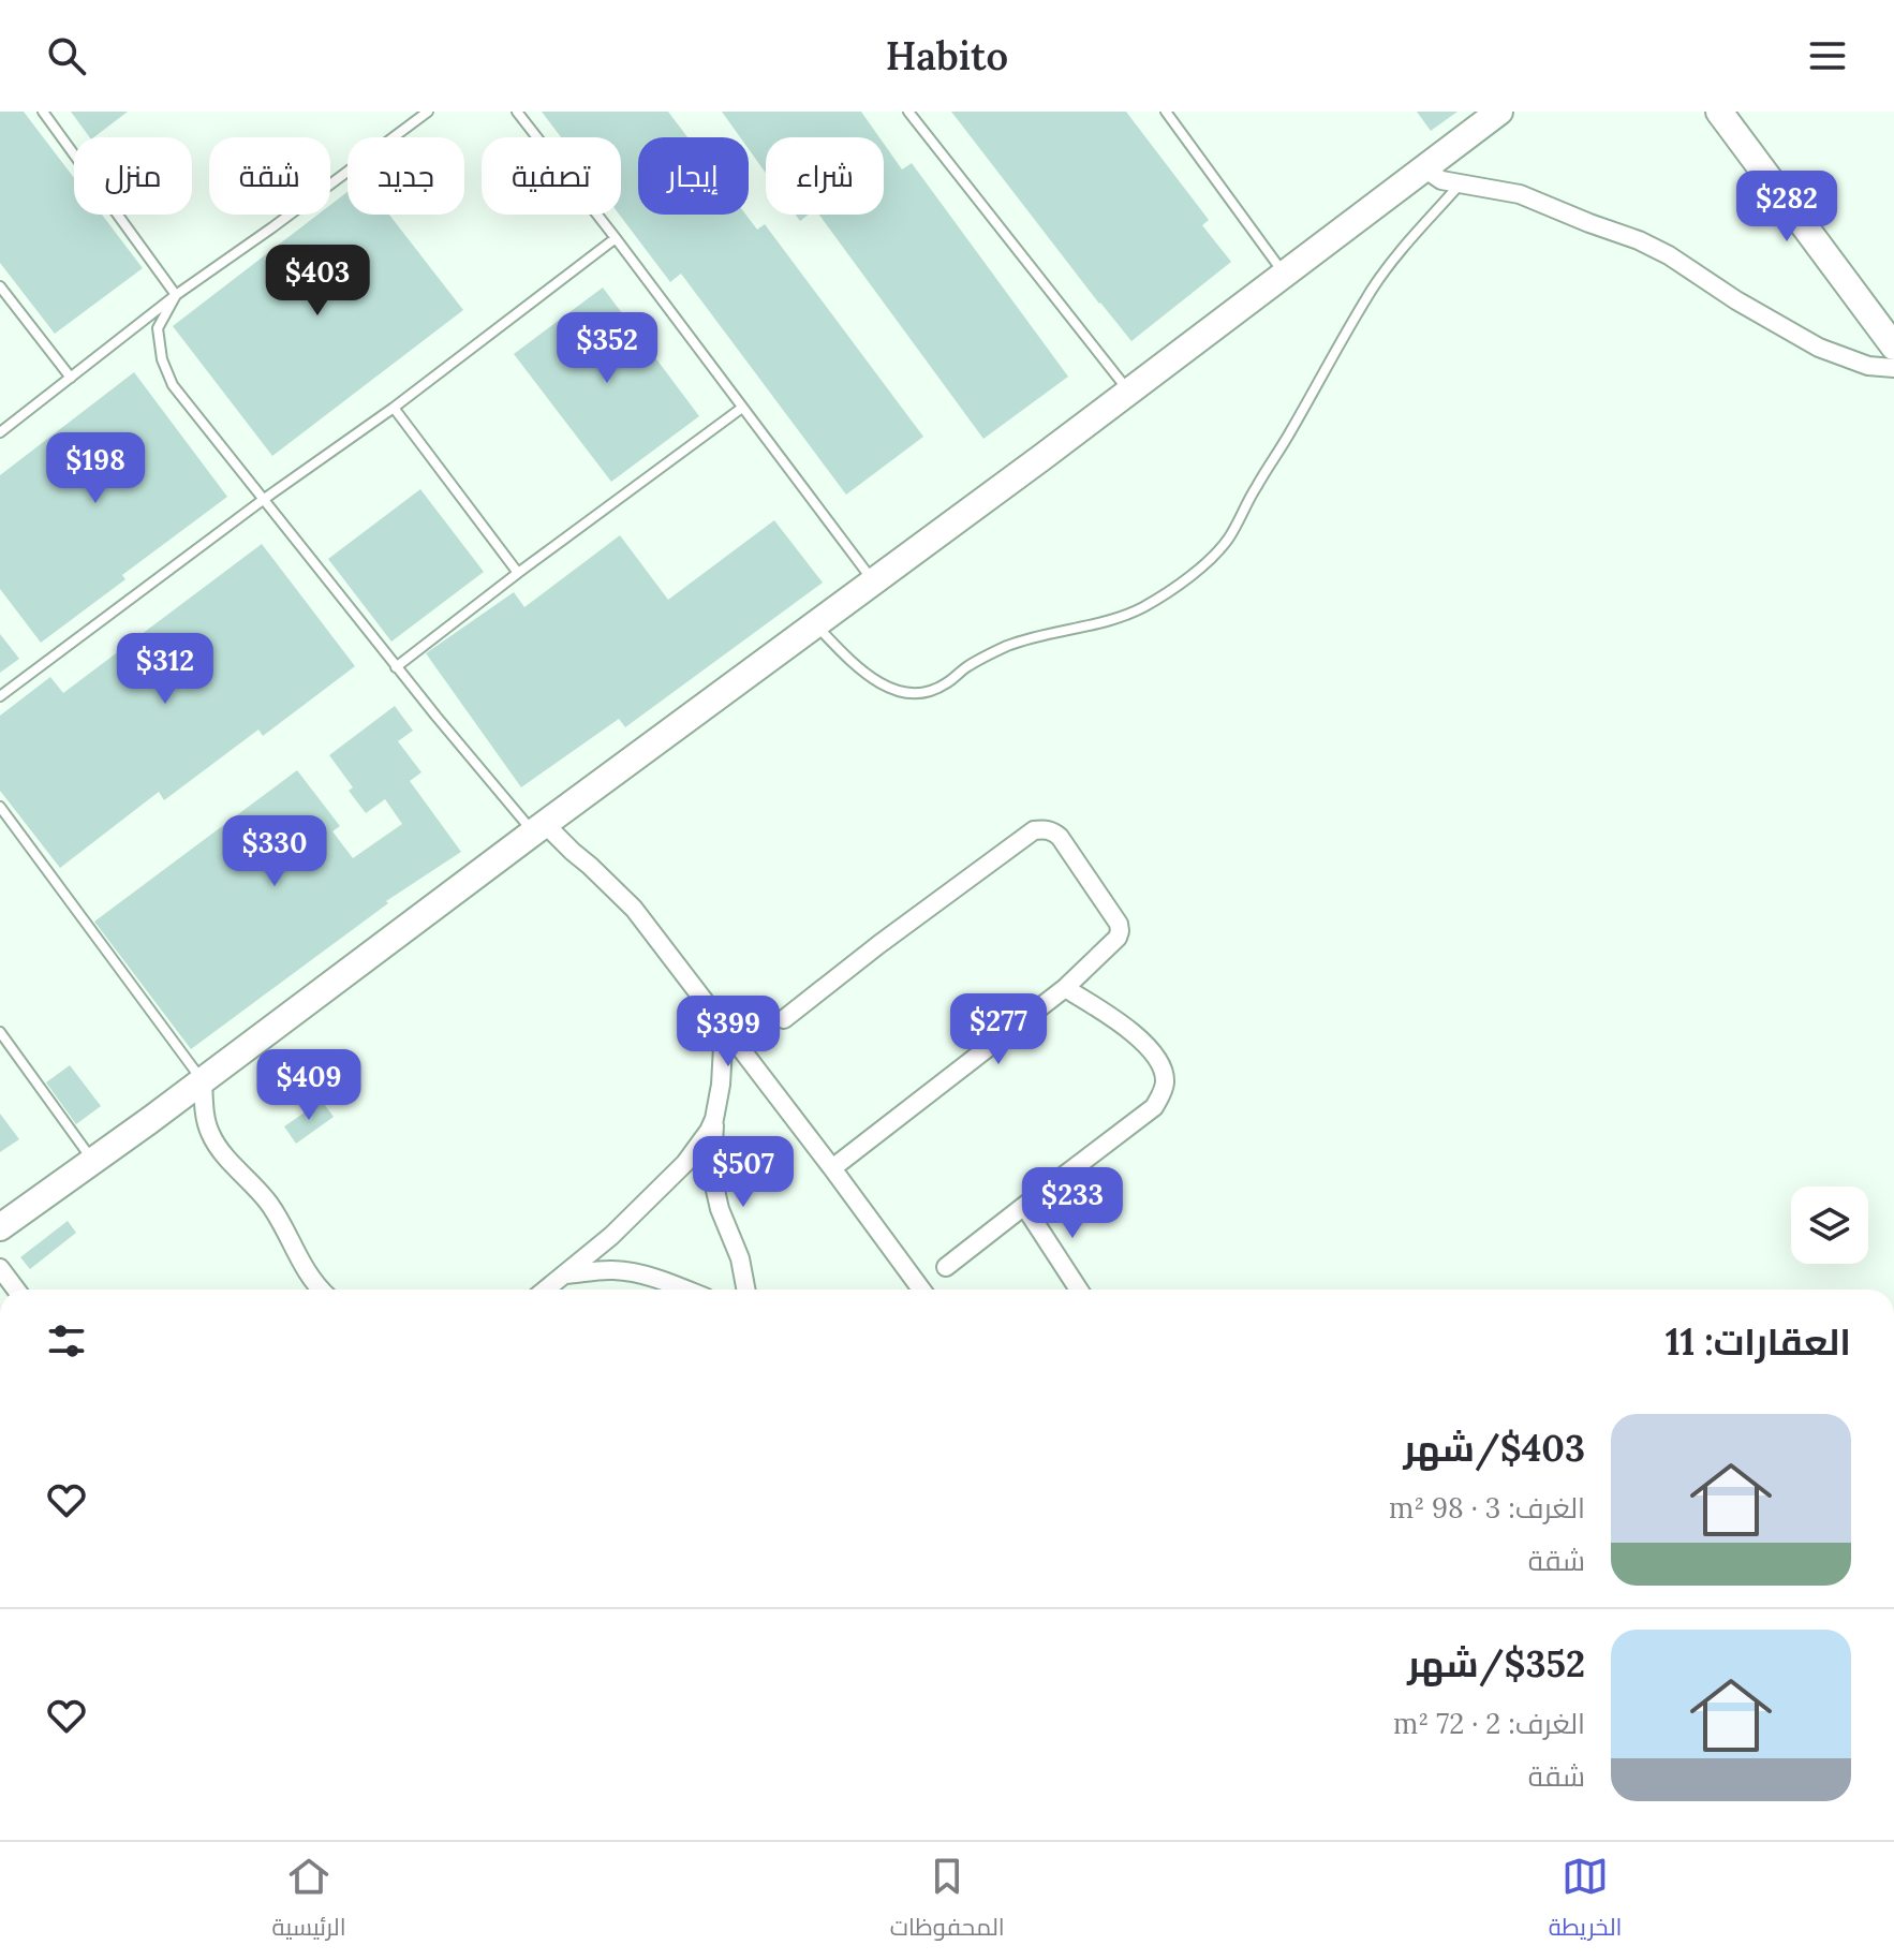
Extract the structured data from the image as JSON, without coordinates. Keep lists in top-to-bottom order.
{
  "page": {
    "header": "Habito",
    "chip": [
      "شراء",
      "إيجار",
      "تصفية",
      "جديد",
      "شقة",
      "منزل"
    ],
    "price": [
      "$282",
      "$403",
      "$352",
      "$198",
      "$312",
      "$330",
      "$277",
      "$399",
      "$409",
      "$507",
      "$233"
    ],
    "heading": "العقارات: 11",
    "list": [
      {
        "name": "$403/شهر",
        "note": "الغرف: 3 · 98 m² · شقة"
      },
      {
        "name": "$352/شهر",
        "note": "الغرف: 2 · 72 m² · شقة"
      }
    ],
    "tabs": ["الخريطة", "المحفوظات", "الرئيسية"]
  }
}
